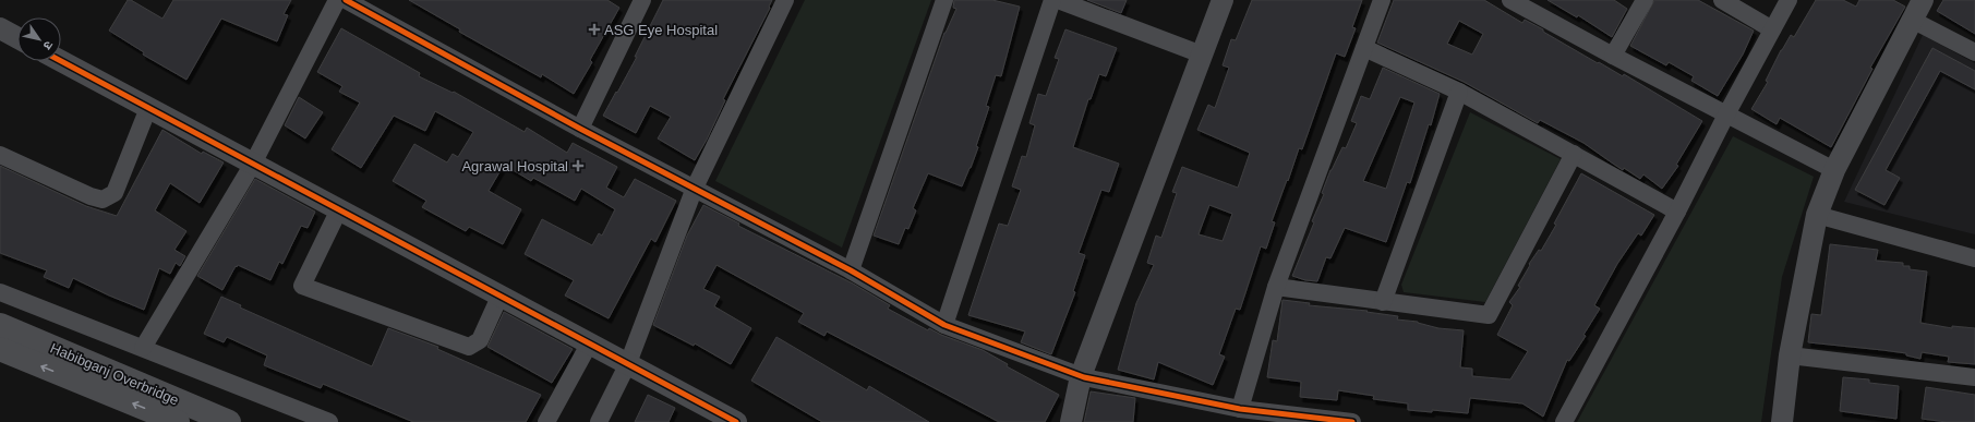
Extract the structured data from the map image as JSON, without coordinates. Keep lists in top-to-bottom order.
{
  "streets": {
    "main road": ["Habibganj Overbridge"]
  },
  "places": {
    "health": ["ASG Eye Hospital", "Agrawal Hospital"]
  },
  "north": "bottom right"
}
